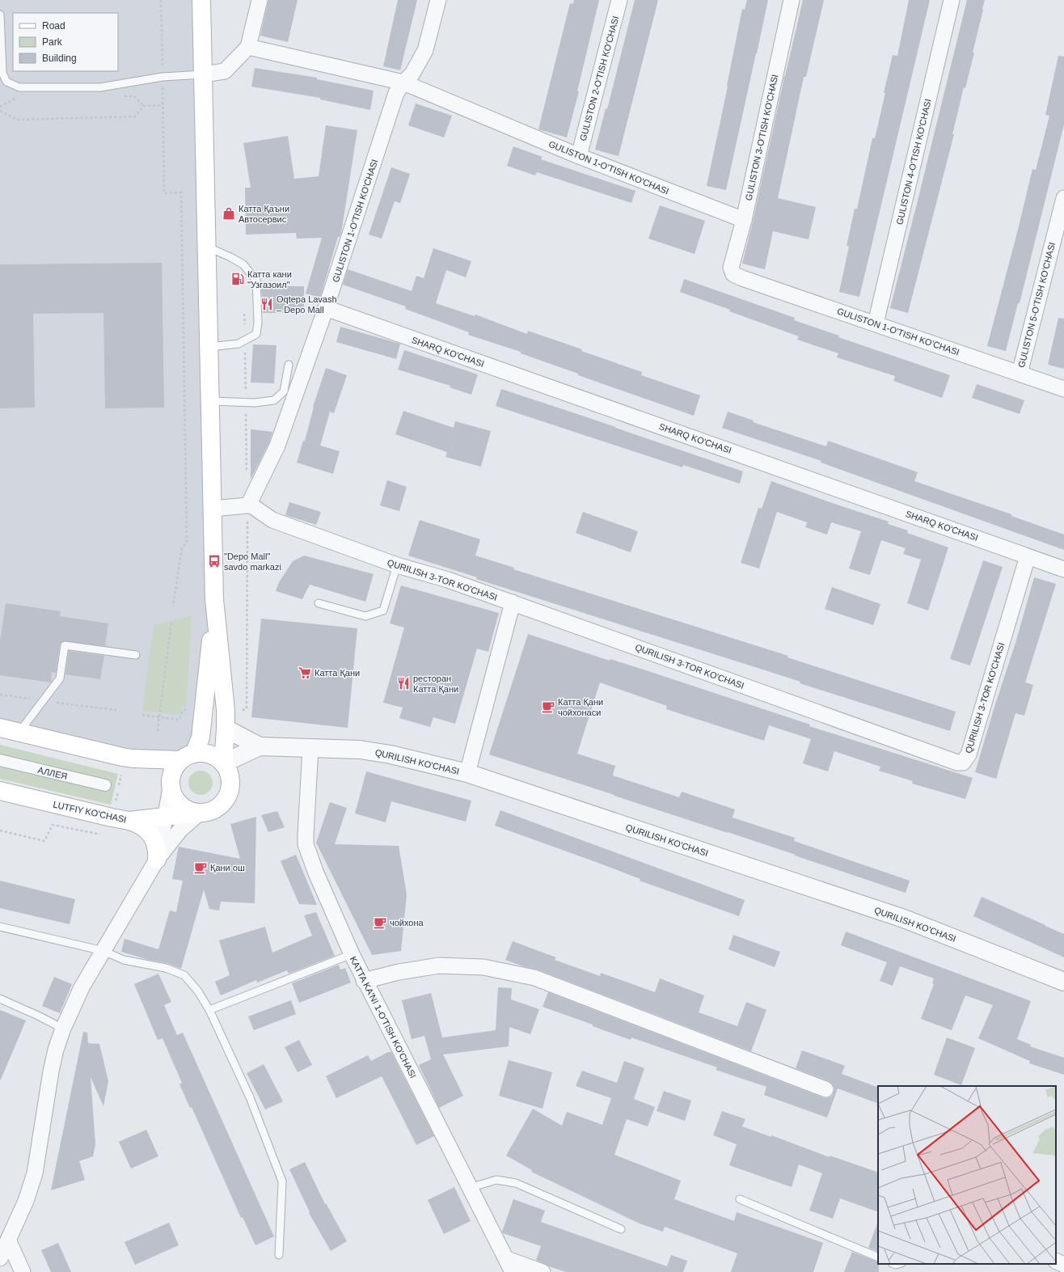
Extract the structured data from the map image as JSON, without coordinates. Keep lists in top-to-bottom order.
{
  "streets": {
    "main road": ["LUTFIY KO'CHASI"],
    "street": [
      "GULISTON 2-O'TISH KO'CHASI",
      "GULISTON 3-O'TISH KO'CHASI",
      "GULISTON 4-O'TISH KO'CHASI",
      "GULISTON 1-O'TISH KO'CHASI",
      "GULISTON 5-O'TISH KO'CHASI",
      "SHARQ KO'CHASI",
      "QURILISH 3-TOR KO'CHASI",
      "QURILISH KO'CHASI",
      "АЛЛЕЯ",
      "KATTA KA'NI 1-O'TISH KO'CHASI"
    ]
  },
  "crossings": [
    ["GULISTON 2-O'TISH KO'CHASI", "GULISTON 1-O'TISH KO'CHASI"],
    ["GULISTON 3-O'TISH KO'CHASI", "GULISTON 1-O'TISH KO'CHASI"],
    ["GULISTON 4-O'TISH KO'CHASI", "GULISTON 1-O'TISH KO'CHASI"],
    ["GULISTON 1-O'TISH KO'CHASI", "GULISTON 5-O'TISH KO'CHASI"],
    ["GULISTON 1-O'TISH KO'CHASI", "SHARQ KO'CHASI"],
    ["GULISTON 1-O'TISH KO'CHASI", "QURILISH 3-TOR KO'CHASI"],
    ["SHARQ KO'CHASI", "QURILISH 3-TOR KO'CHASI"],
    ["QURILISH KO'CHASI", "LUTFIY KO'CHASI"],
    ["QURILISH KO'CHASI", "KATTA KA'NI 1-O'TISH KO'CHASI"]
  ],
  "places": {
    "shop": ["Катта Қаъни Автосервис"],
    "fuel station": ["Катта кани \"Узгазоил\""],
    "restaurant": ["Oqtepa Lavash – Depo Mall", "ресторан Катта Қани"],
    "bus stop": ["\"Depo Mall\" savdo markazi"],
    "supermarket": ["Катта Қани"],
    "cafe": ["Катта Қани чойхонаси", "Қани ош", "чойхона"]
  },
  "legend": ["Road", "Park", "Building"]
}
